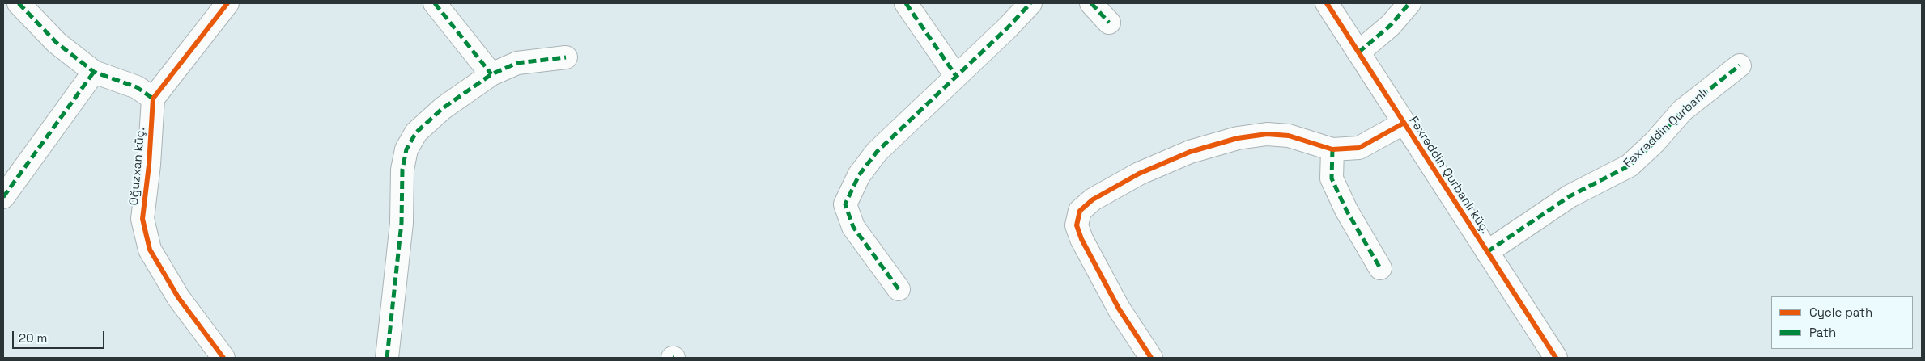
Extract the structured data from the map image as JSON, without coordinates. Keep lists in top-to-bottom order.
{
  "streets": {
    "street": ["Fəxrəddin Qurbanlı", "Oğuzxan küç.", "Fəxrəddin Qurbanlı küç."]
  },
  "crossings": [
    ["Fəxrəddin Qurbanlı", "Fəxrəddin Qurbanlı küç."]
  ],
  "legend": ["Cycle path", "Path"],
  "scale_bar": "20 m"
}
